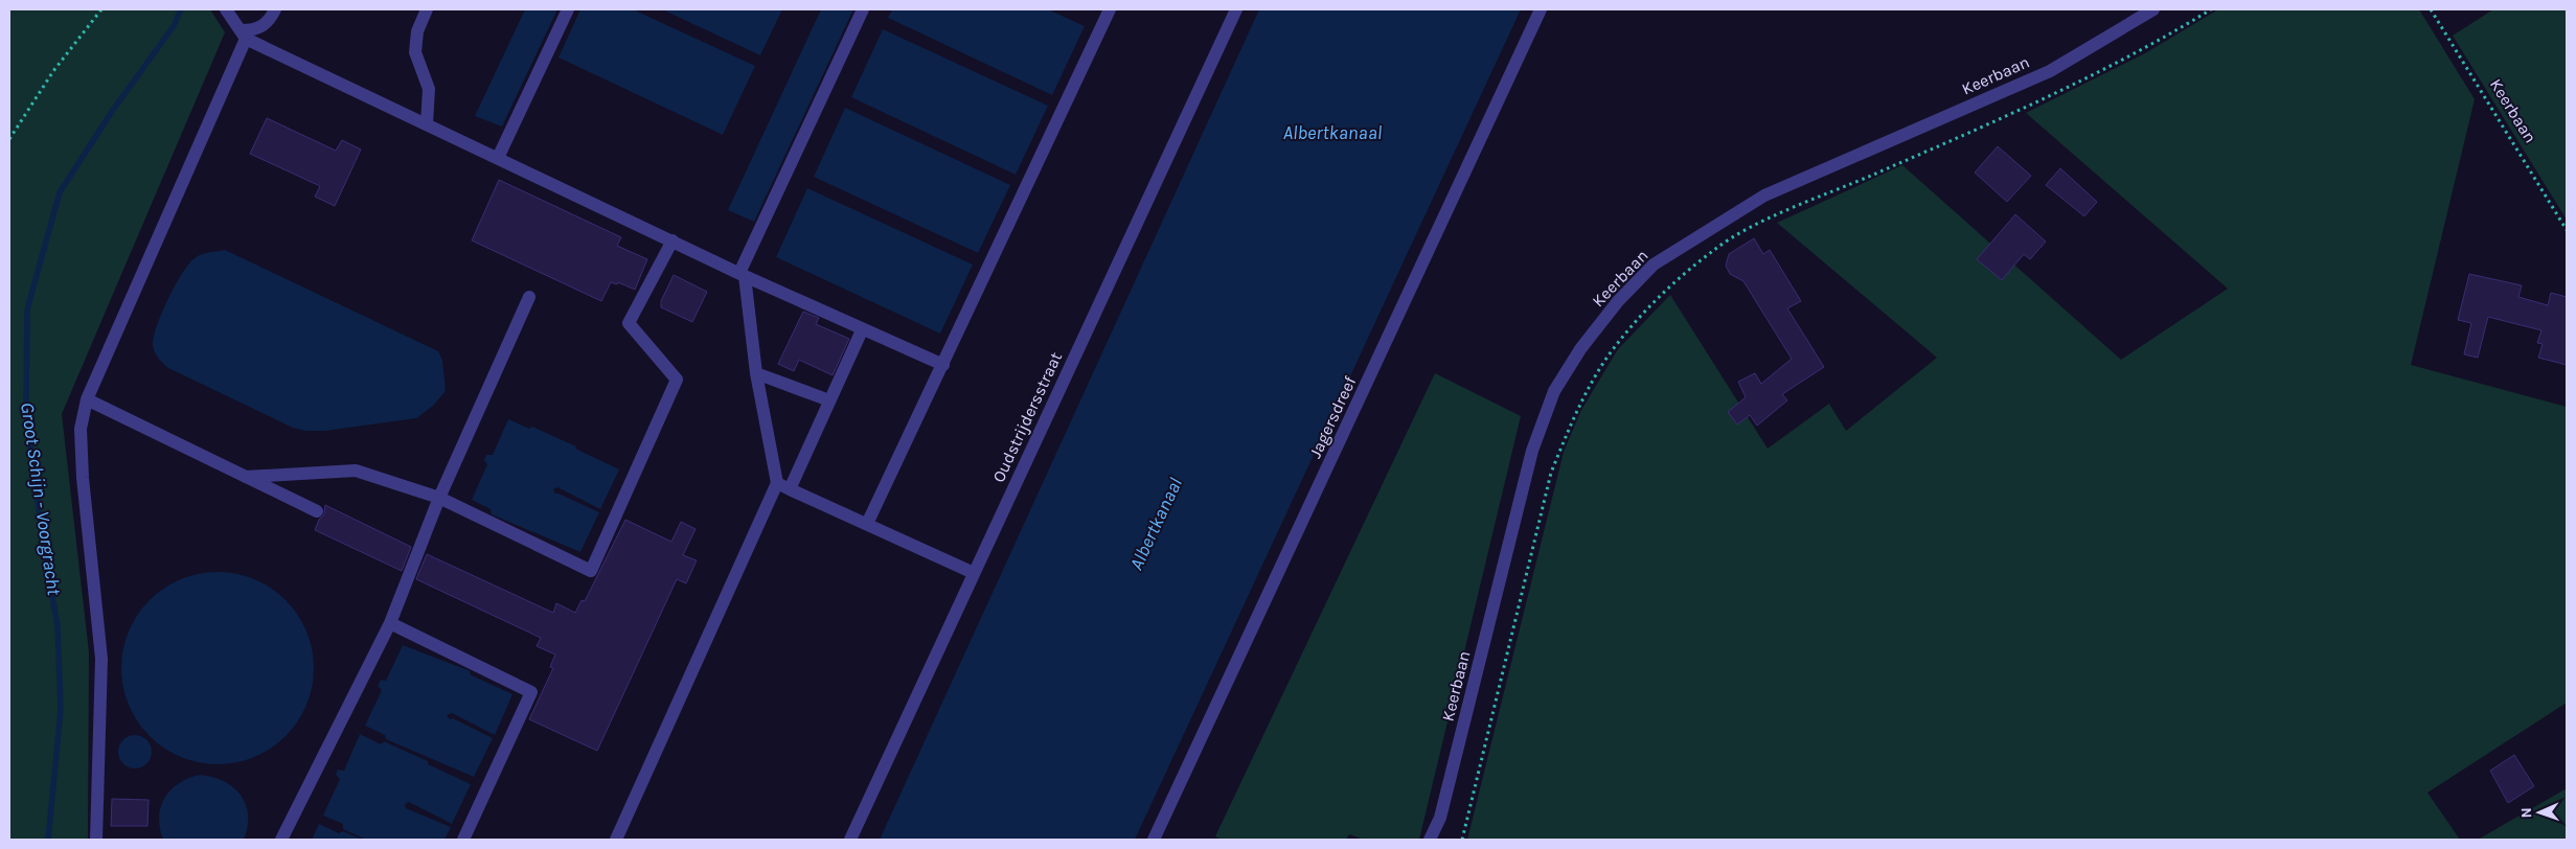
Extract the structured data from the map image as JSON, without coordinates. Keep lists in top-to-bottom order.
{
  "streets": {
    "street": ["Keerbaan", "Oudstrijdersstraat", "Jagersdreef"]
  },
  "water": ["Albertkanaal", "Groot Schijn - Voorgracht"],
  "north": "left"
}
